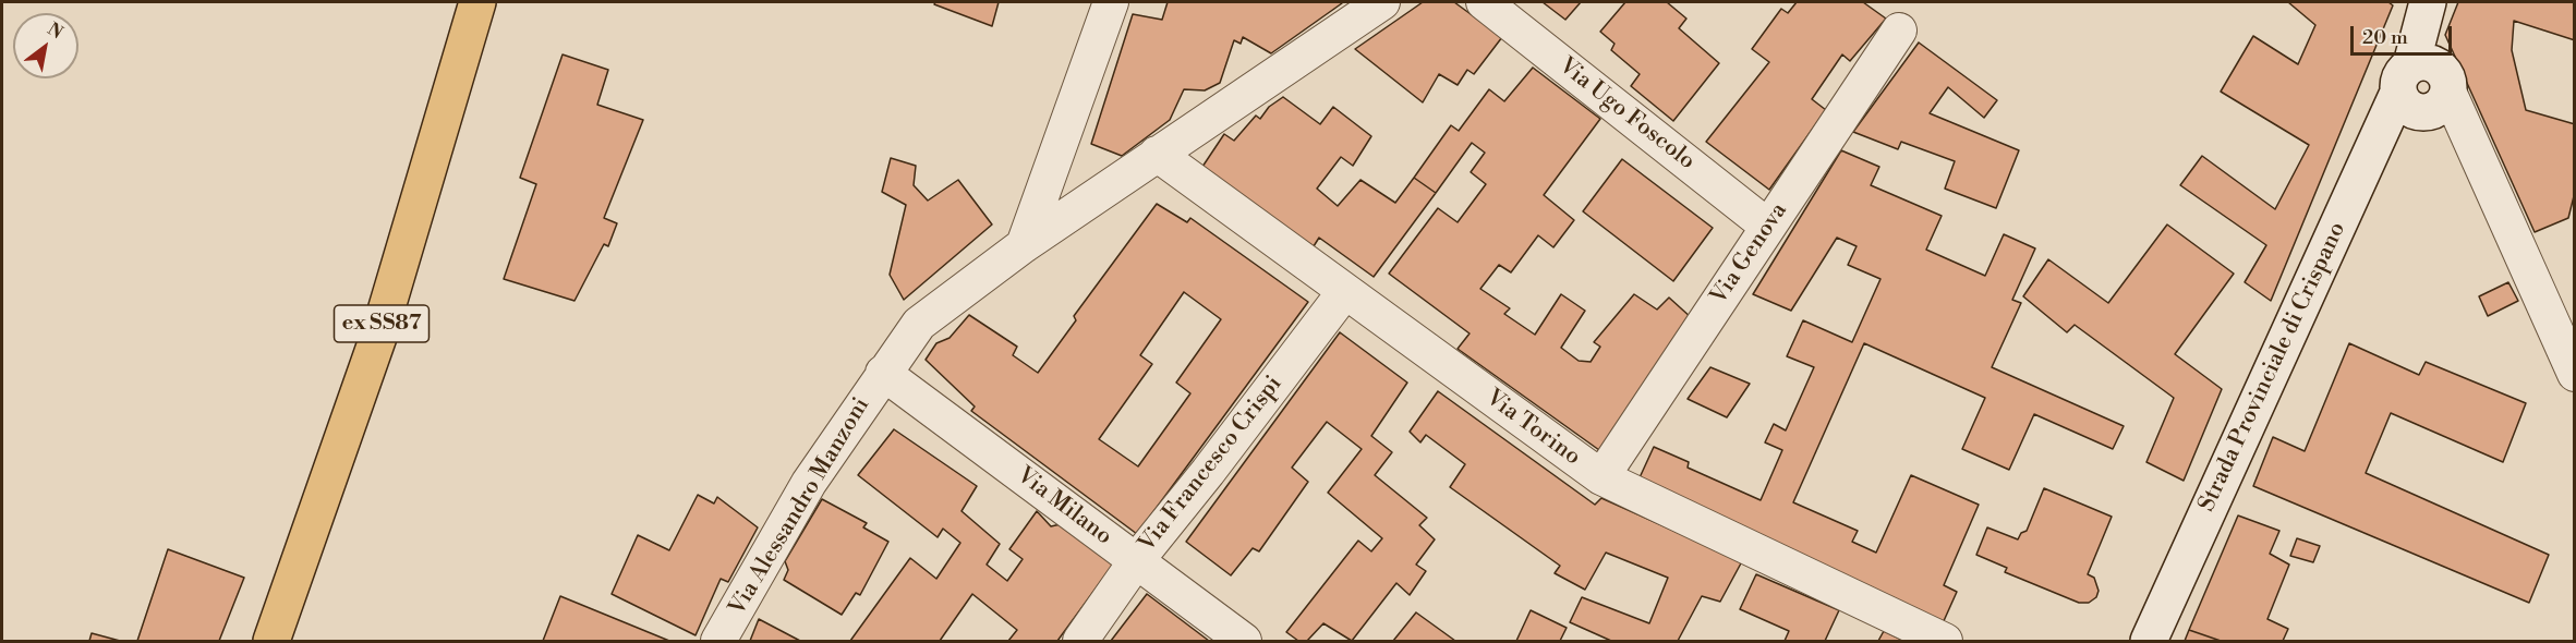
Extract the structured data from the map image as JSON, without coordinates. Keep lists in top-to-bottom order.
{
  "streets": {
    "highway": ["ex SS87"],
    "street": [
      "Via Ugo Foscolo",
      "Via Genova",
      "Strada Provinciale di Crispano",
      "Via Torino",
      "Via Francesco Crispi",
      "Via Alessandro Manzoni",
      "Via Milano"
    ]
  },
  "crossings": [
    ["Via Ugo Foscolo", "Via Genova"],
    ["Via Genova", "Via Torino"],
    ["Via Torino", "Via Francesco Crispi"],
    ["Via Torino", "Via Alessandro Manzoni"],
    ["Via Francesco Crispi", "Via Milano"],
    ["Via Alessandro Manzoni", "Via Milano"]
  ],
  "scale_bar": "20 m",
  "north": "top right"
}
